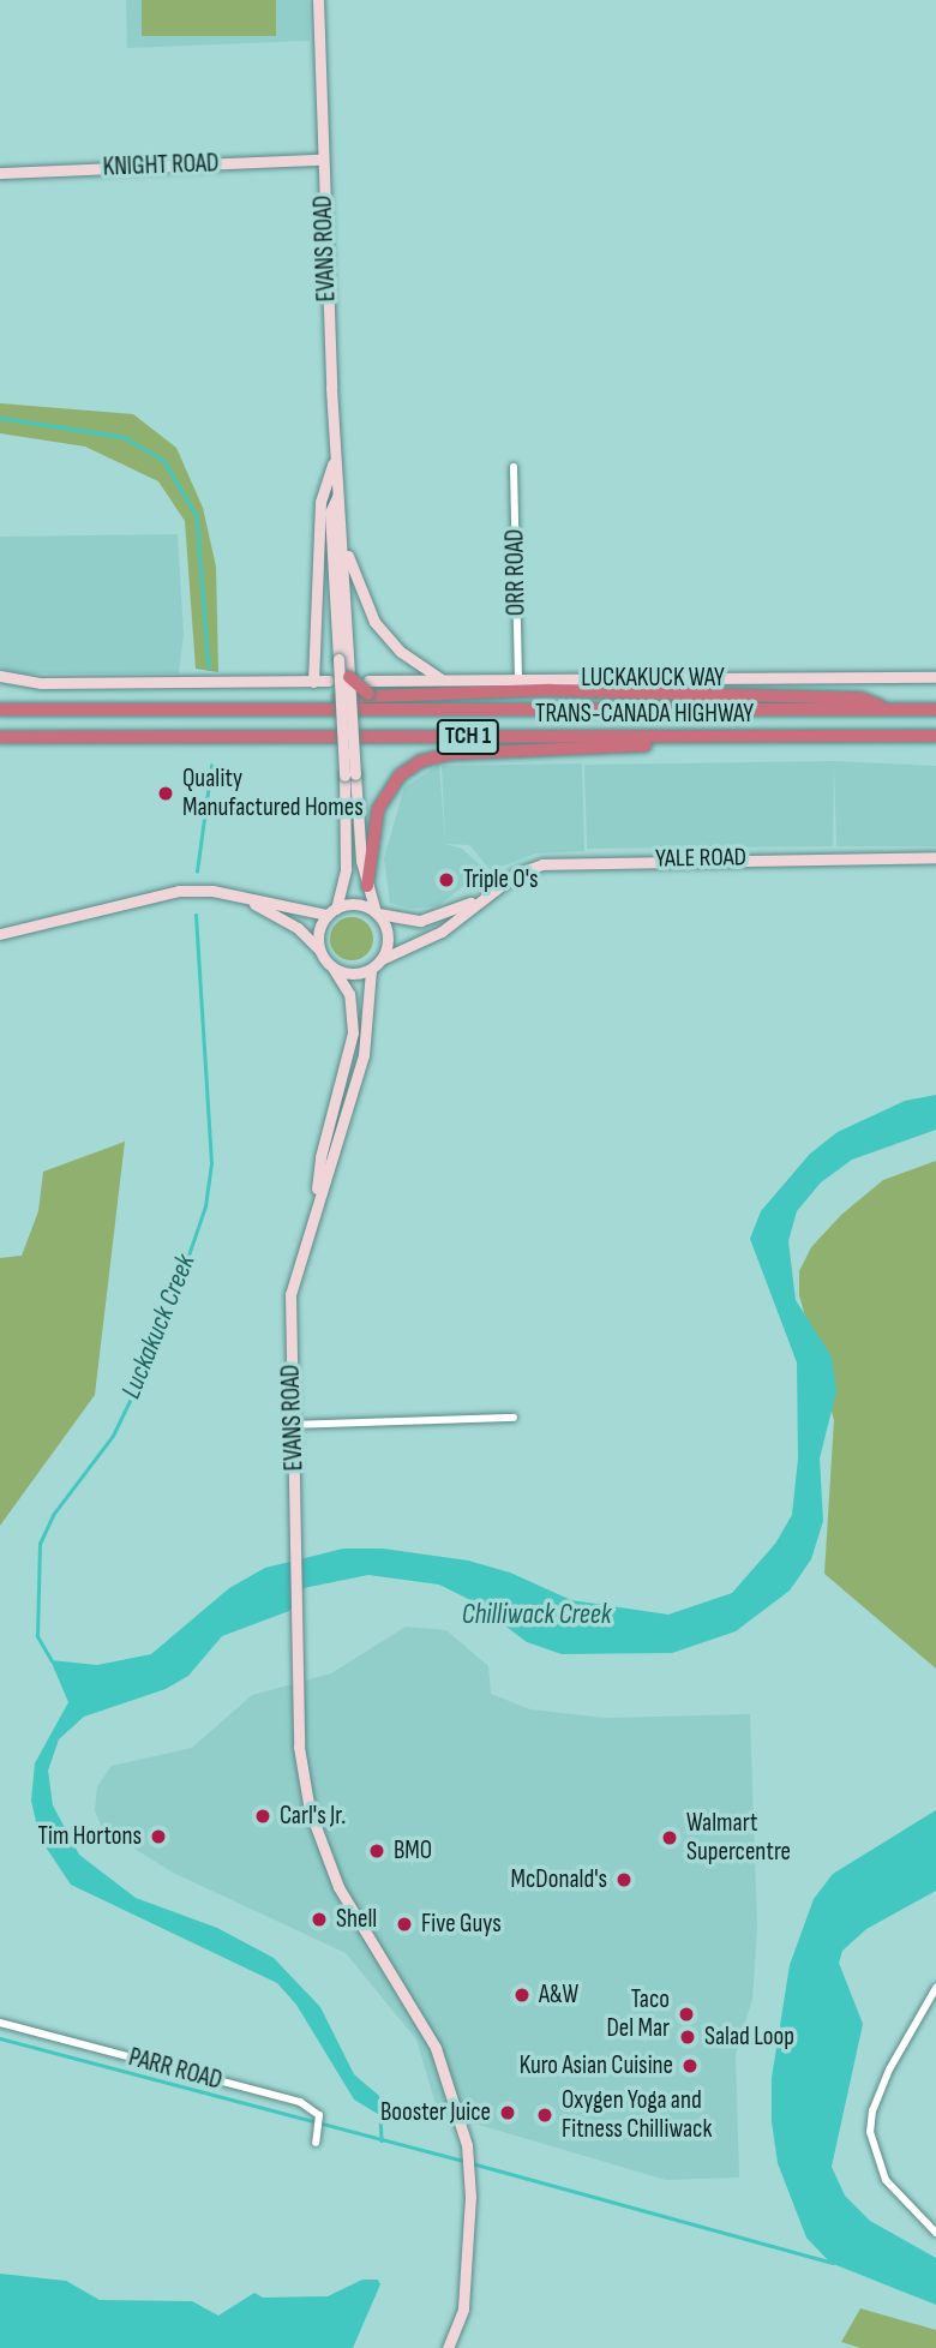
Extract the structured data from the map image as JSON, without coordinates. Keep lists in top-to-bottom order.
{
  "streets": {
    "highway": ["TRANS-CANADA HIGHWAY", "TCH 1"],
    "street": [
      "KNIGHT ROAD",
      "EVANS ROAD",
      "ORR ROAD",
      "LUCKAKUCK WAY",
      "YALE ROAD",
      "PARR ROAD"
    ]
  },
  "crossings": [
    ["KNIGHT ROAD", "EVANS ROAD"],
    ["EVANS ROAD", "YALE ROAD"],
    ["ORR ROAD", "LUCKAKUCK WAY"]
  ],
  "water": ["Luckakuck Creek", "Chilliwack Creek"],
  "places": [
    "Quality Manufactured Homes",
    "Triple O's",
    "Carl's Jr.",
    "Tim Hortons",
    "Walmart Supercentre",
    "BMO",
    "McDonald's",
    "Shell",
    "Five Guys",
    "A&W",
    "Taco Del Mar",
    "Salad Loop",
    "Kuro Asian Cuisine",
    "Booster Juice",
    "Oxygen Yoga and Fitness Chilliwack"
  ]
}
